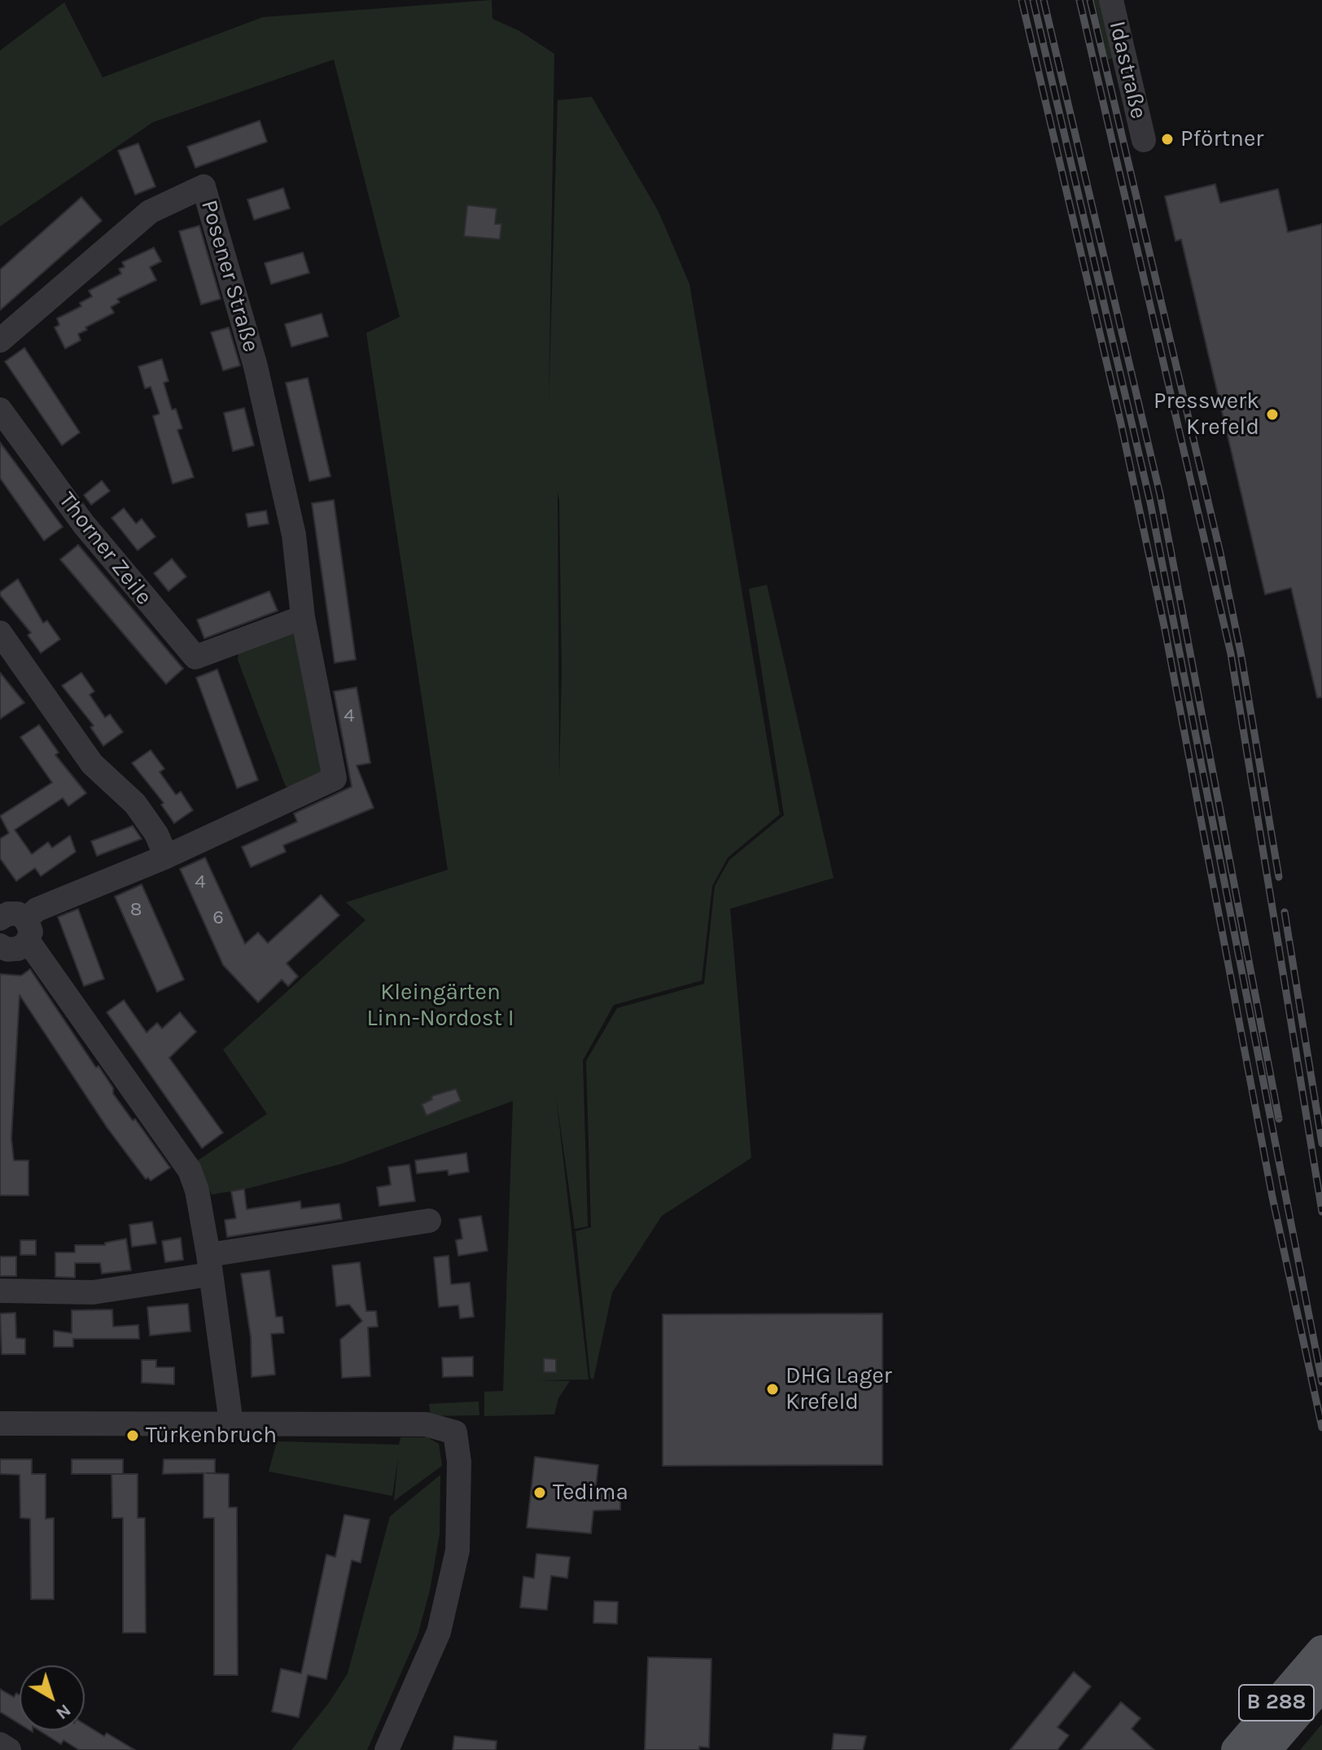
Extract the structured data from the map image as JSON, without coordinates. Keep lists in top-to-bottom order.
{
  "streets": {
    "main road": ["B 288"],
    "street": ["Idastraße", "Posener Straße", "Thorner Zeile"]
  },
  "crossings": [
    ["Posener Straße", "Thorner Zeile"]
  ],
  "parks": ["Kleingärten Linn-Nordost I"],
  "places": [
    "Pförtner",
    "Presswerk Krefeld",
    "DHG Lager Krefeld",
    "Türkenbruch",
    "Tedima"
  ],
  "house_numbers": [
    "4",
    "4",
    "8",
    "6"
  ],
  "north": "bottom right"
}
